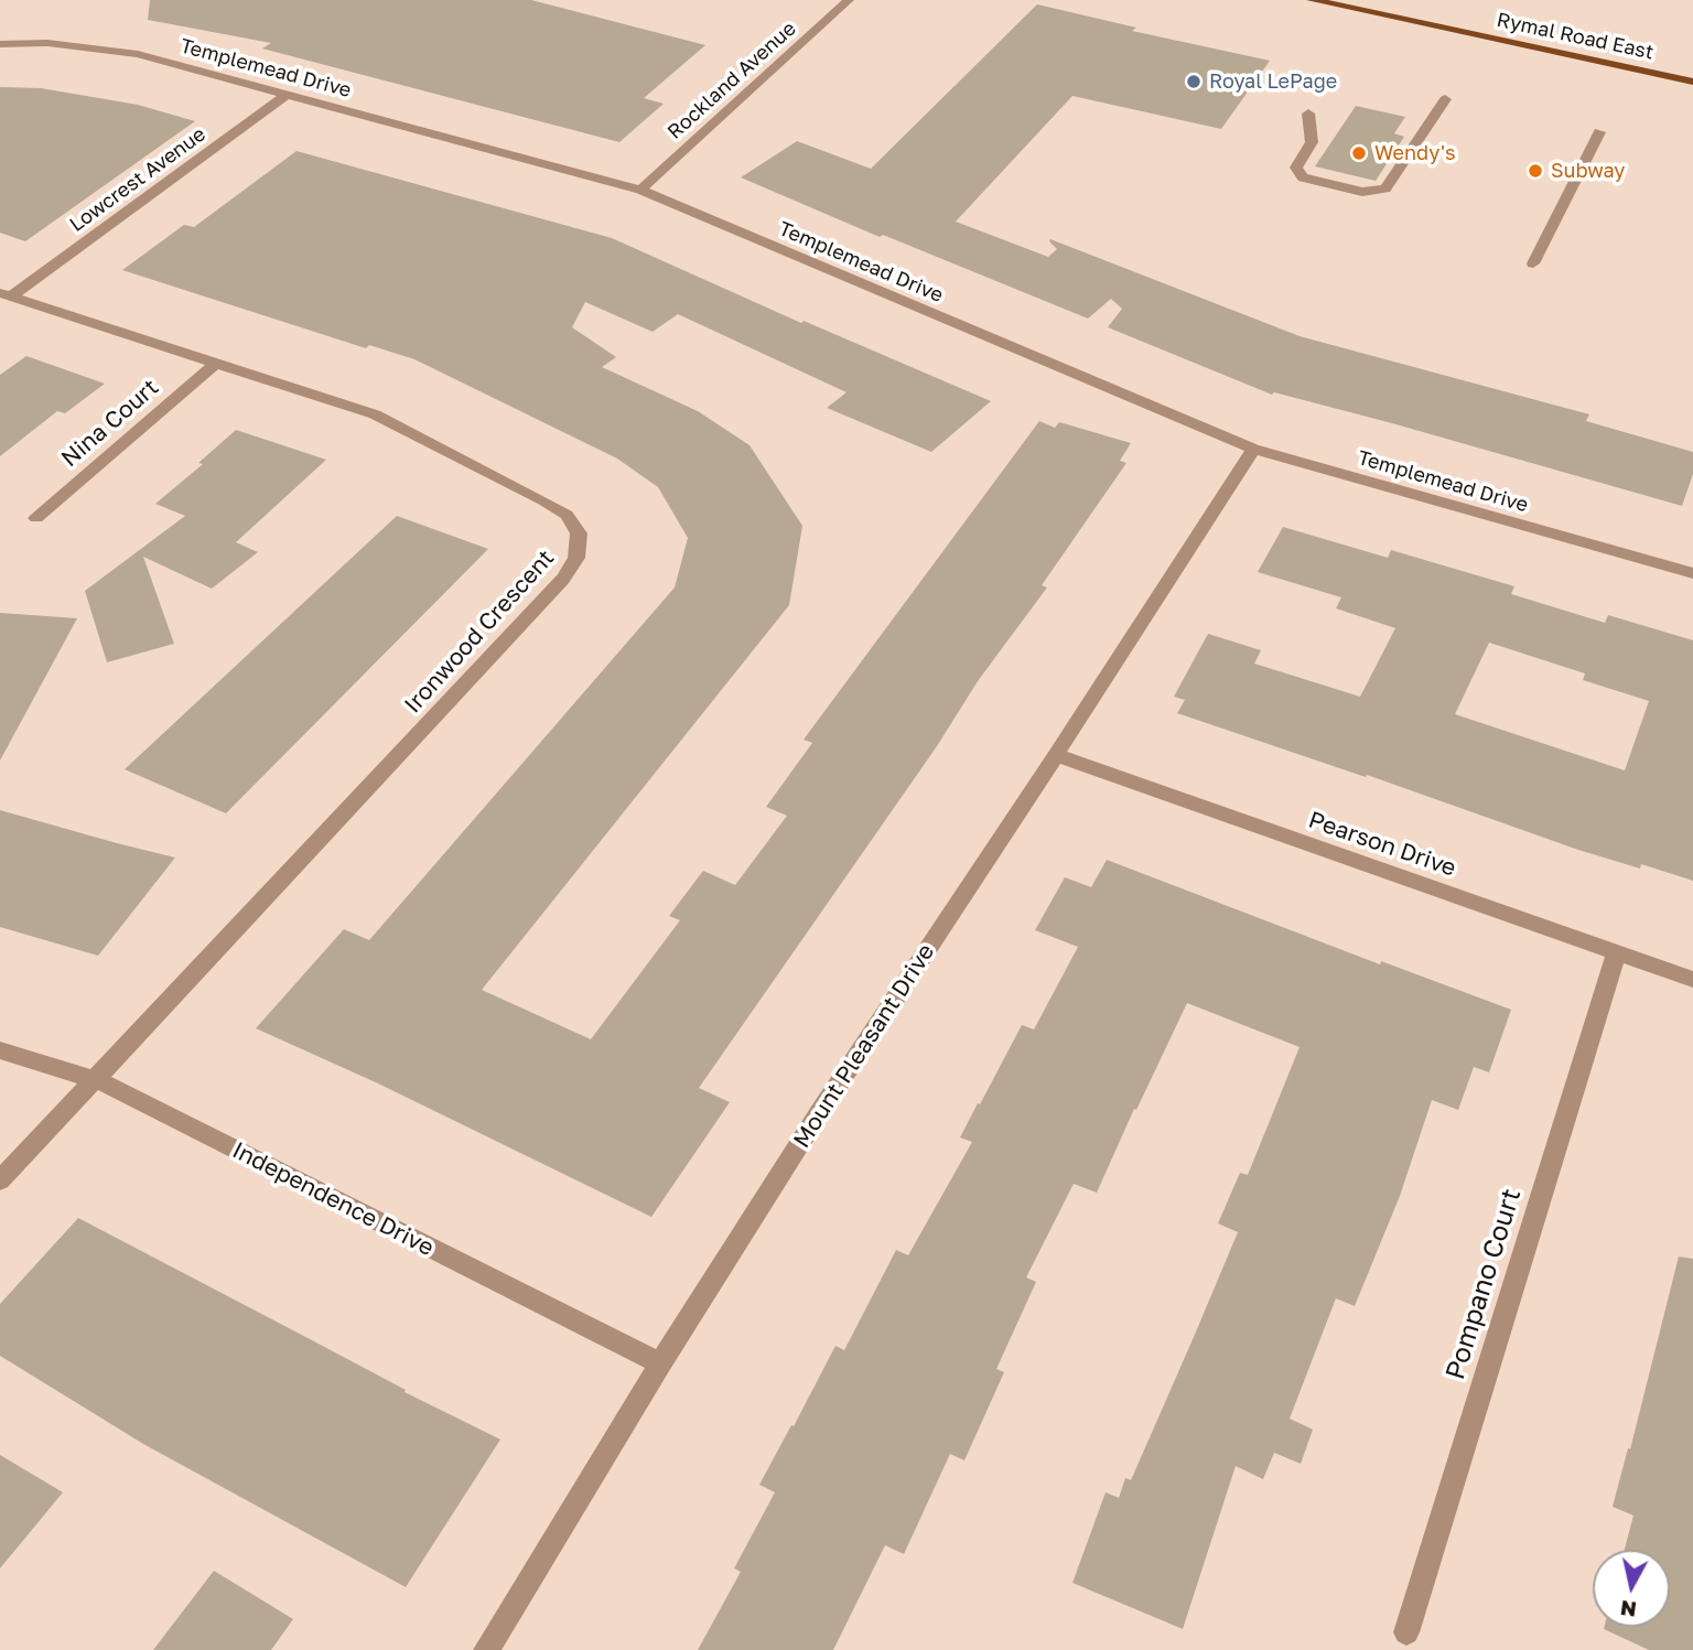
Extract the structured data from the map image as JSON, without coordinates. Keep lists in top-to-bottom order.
{
  "streets": {
    "main road": ["Rymal Road East"],
    "street": [
      "Templemead Drive",
      "Rockland Avenue",
      "Lowcrest Avenue",
      "Nina Court",
      "Ironwood Crescent",
      "Pearson Drive",
      "Mount Pleasant Drive",
      "Independence Drive",
      "Pompano Court"
    ]
  },
  "crossings": [
    ["Templemead Drive", "Rockland Avenue"],
    ["Templemead Drive", "Lowcrest Avenue"],
    ["Templemead Drive", "Mount Pleasant Drive"],
    ["Lowcrest Avenue", "Ironwood Crescent"],
    ["Nina Court", "Ironwood Crescent"],
    ["Ironwood Crescent", "Independence Drive"],
    ["Pearson Drive", "Mount Pleasant Drive"],
    ["Pearson Drive", "Pompano Court"],
    ["Mount Pleasant Drive", "Independence Drive"]
  ],
  "places": ["Royal LePage", "Wendy's", "Subway"],
  "north": "bottom"
}
